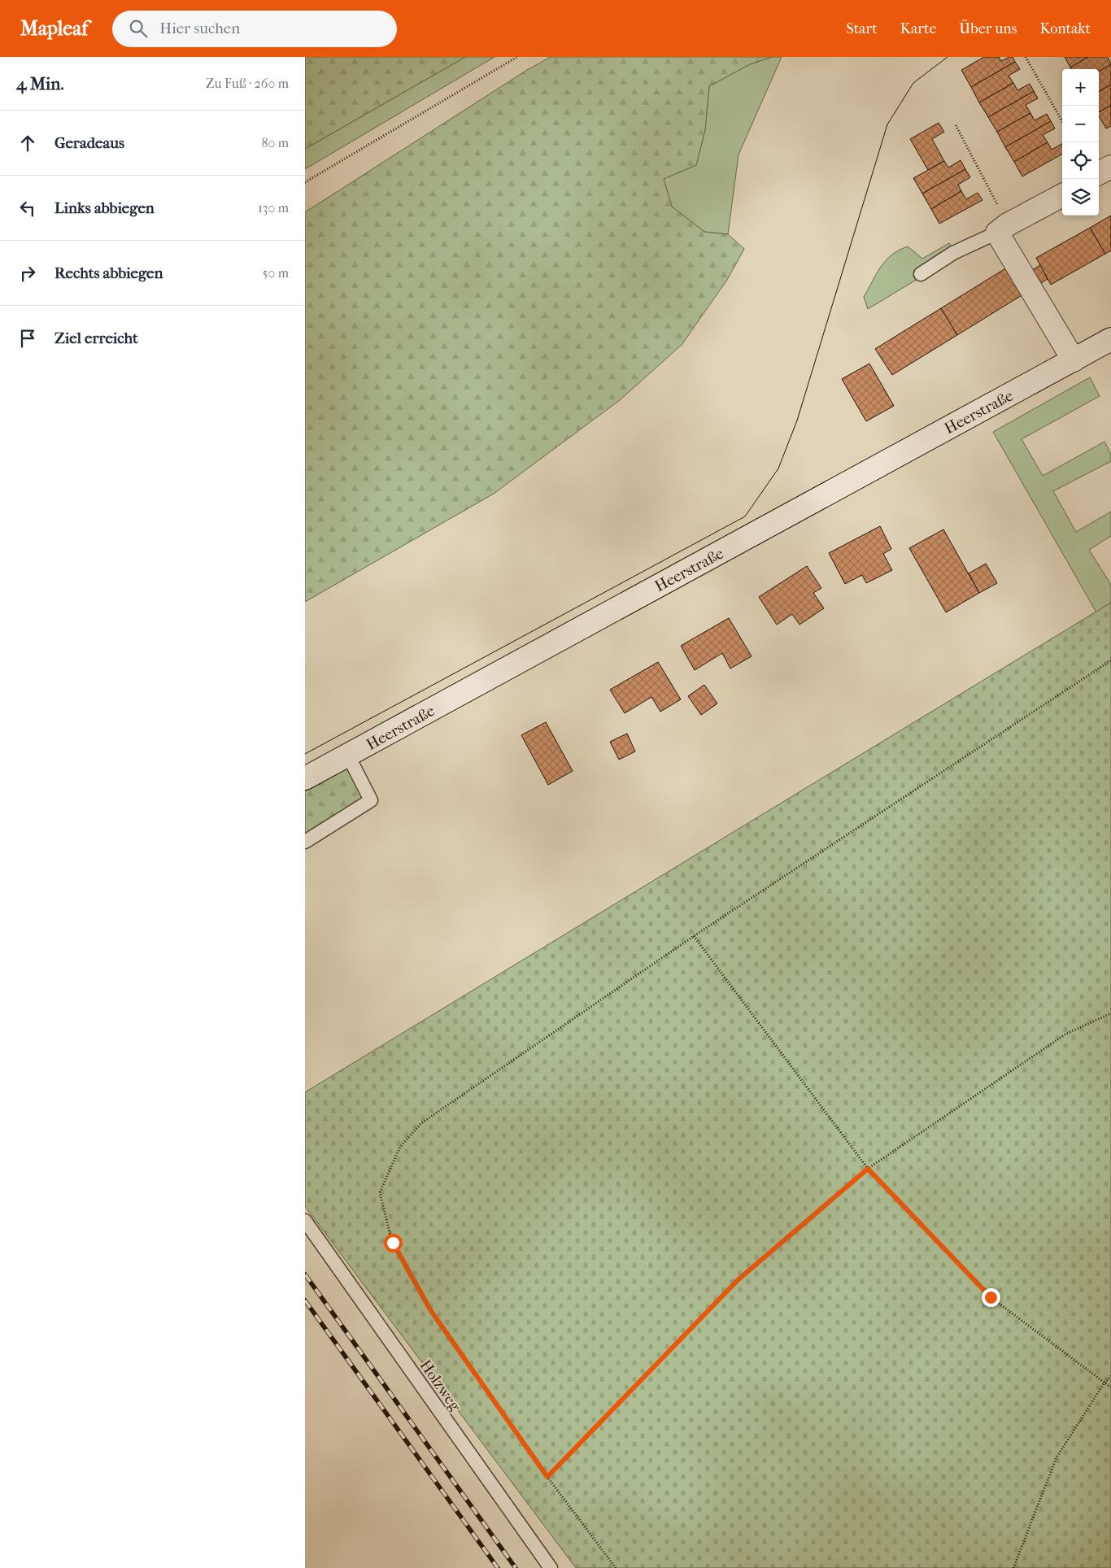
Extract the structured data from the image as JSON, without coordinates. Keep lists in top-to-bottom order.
{
  "streets": {
    "main road": ["Heerstraße"],
    "lane": ["Holzweg"]
  },
  "page": {
    "header": "Mapleaf",
    "search": "Hier suchen",
    "nav": [
      "Start",
      "Karte",
      "Über uns",
      "Kontakt"
    ],
    "heading": ["4 Min.", "Zu Fuß · 260 m"],
    "map_buttons": ["+", "−"],
    "list": [
      ["Geradeaus", "80 m"],
      ["Links abbiegen", "130 m"],
      ["Rechts abbiegen", "50 m"],
      "Ziel erreicht"
    ]
  }
}
